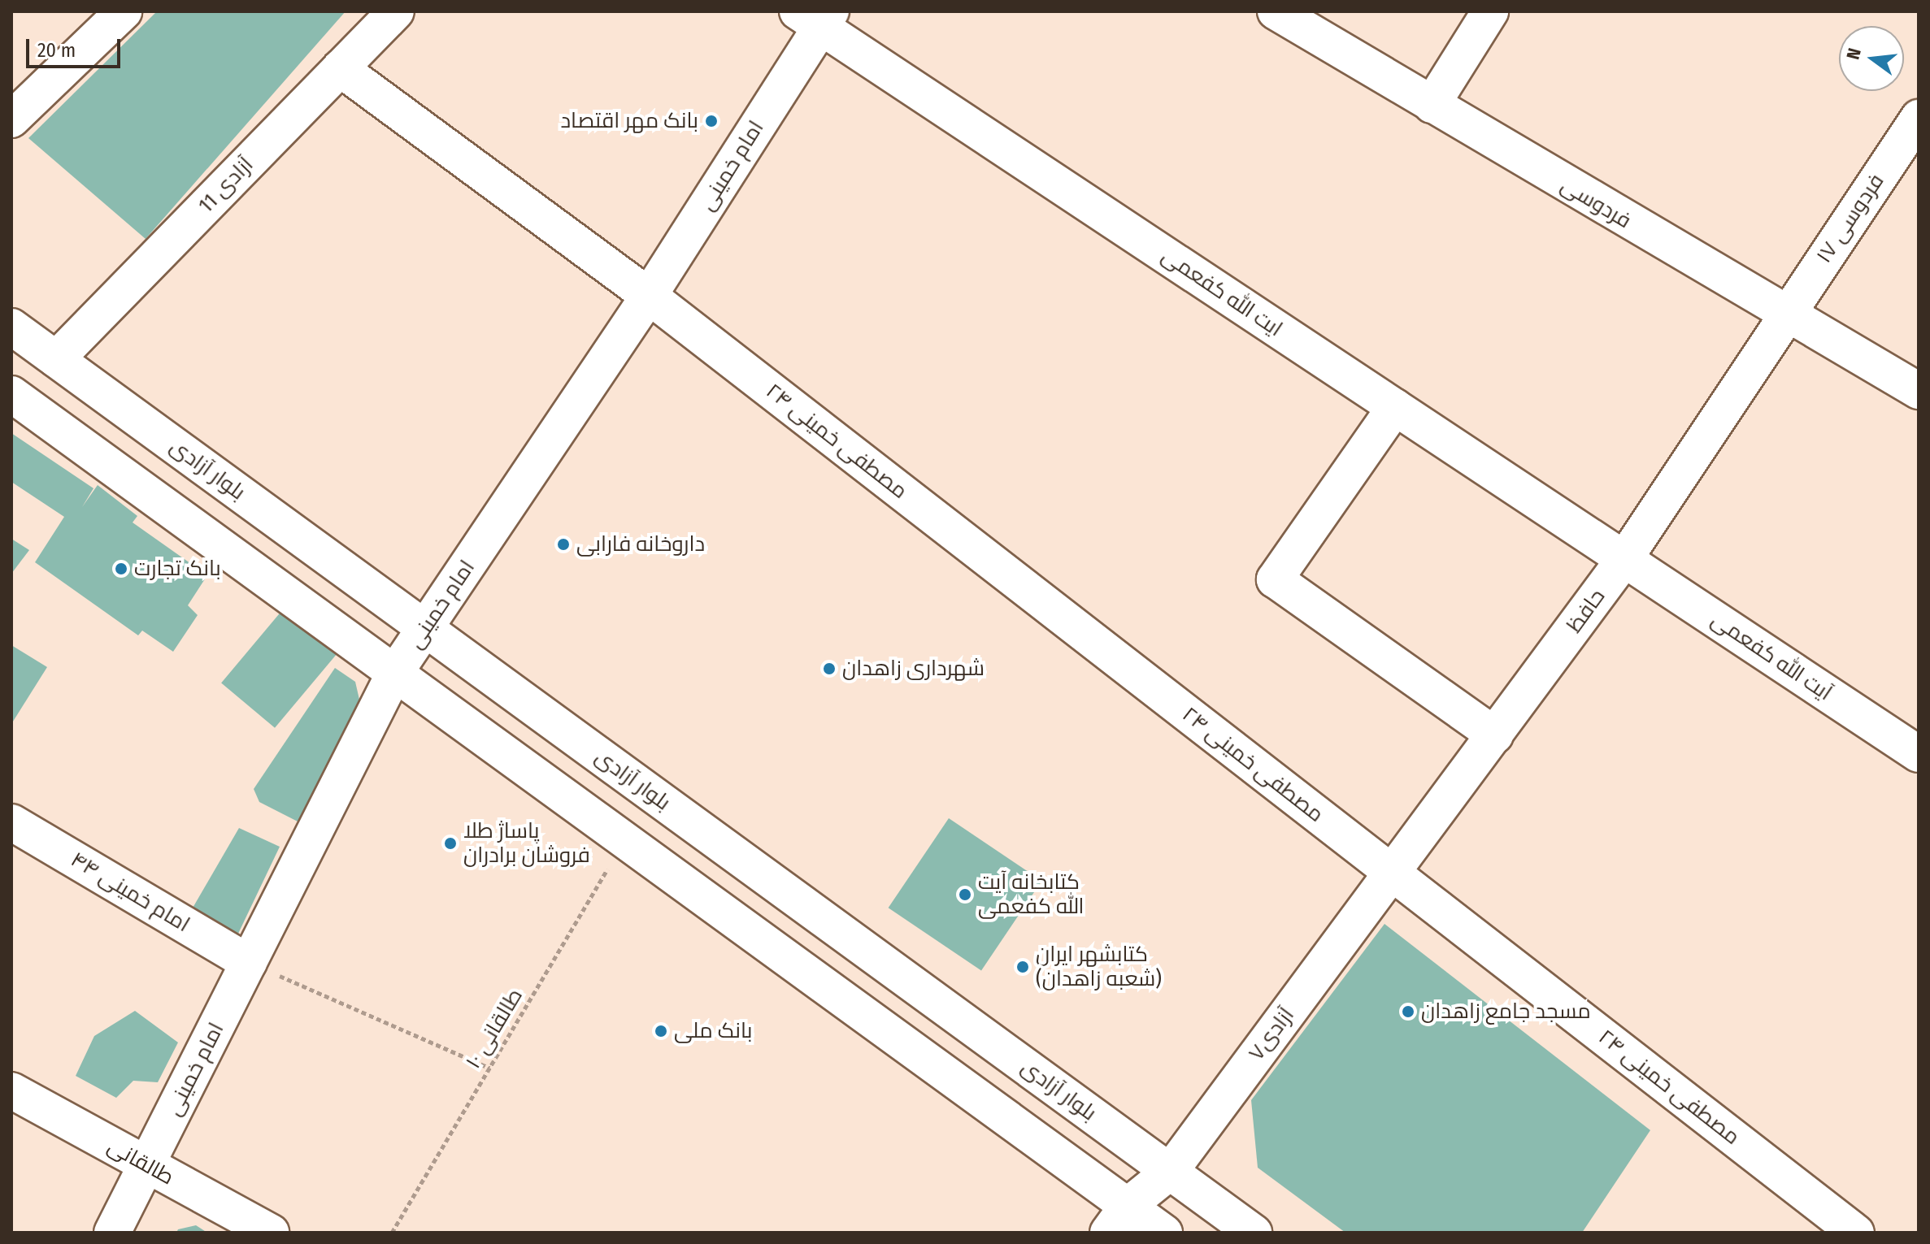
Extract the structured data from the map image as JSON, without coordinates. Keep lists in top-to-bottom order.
{
  "streets": {
    "street": [
      "امام خمینی",
      "آزادی 11",
      "فردوسی",
      "فردوسی ۱۷",
      "ایت الله کفعمی",
      "مصطفی خمینی ۲۴",
      "بلوار آزادی",
      "حافظ",
      "آیت الله کفعمی",
      "امام خمینی ۴۴",
      "آزادی۷",
      "طالقانی"
    ],
    "path": ["طالقانی ۱۰"]
  },
  "crossings": [
    ["امام خمینی", "ایت الله کفعمی"],
    ["امام خمینی", "مصطفی خمینی ۲۴"],
    ["امام خمینی", "بلوار آزادی"],
    ["امام خمینی", "امام خمینی ۴۴"],
    ["امام خمینی", "طالقانی"],
    ["آزادی 11", "مصطفی خمینی ۲۴"],
    ["آزادی 11", "بلوار آزادی"],
    ["فردوسی", "فردوسی ۱۷"],
    ["فردوسی", "حافظ"],
    ["فردوسی ۱۷", "حافظ"],
    ["ایت الله کفعمی", "حافظ"],
    ["ایت الله کفعمی", "آیت الله کفعمی"],
    ["مصطفی خمینی ۲۴", "حافظ"],
    ["مصطفی خمینی ۲۴", "آزادی۷"],
    ["بلوار آزادی", "آزادی۷"],
    ["حافظ", "آیت الله کفعمی"],
    ["حافظ", "آزادی۷"]
  ],
  "places": [
    "بانک مهر اقتصاد",
    "داروخانه فارابی",
    "بانک تجارت",
    "شهرداری زاهدان",
    "پاساژ طلا فروشان برادران",
    "کتابخانه آیت الله کفعمی",
    "کتابشهر ایران (شعبه زاهدان)",
    "مسجد جامع زاهدان",
    "بانک ملی"
  ],
  "scale_bar": "20 m",
  "north": "left"
}
